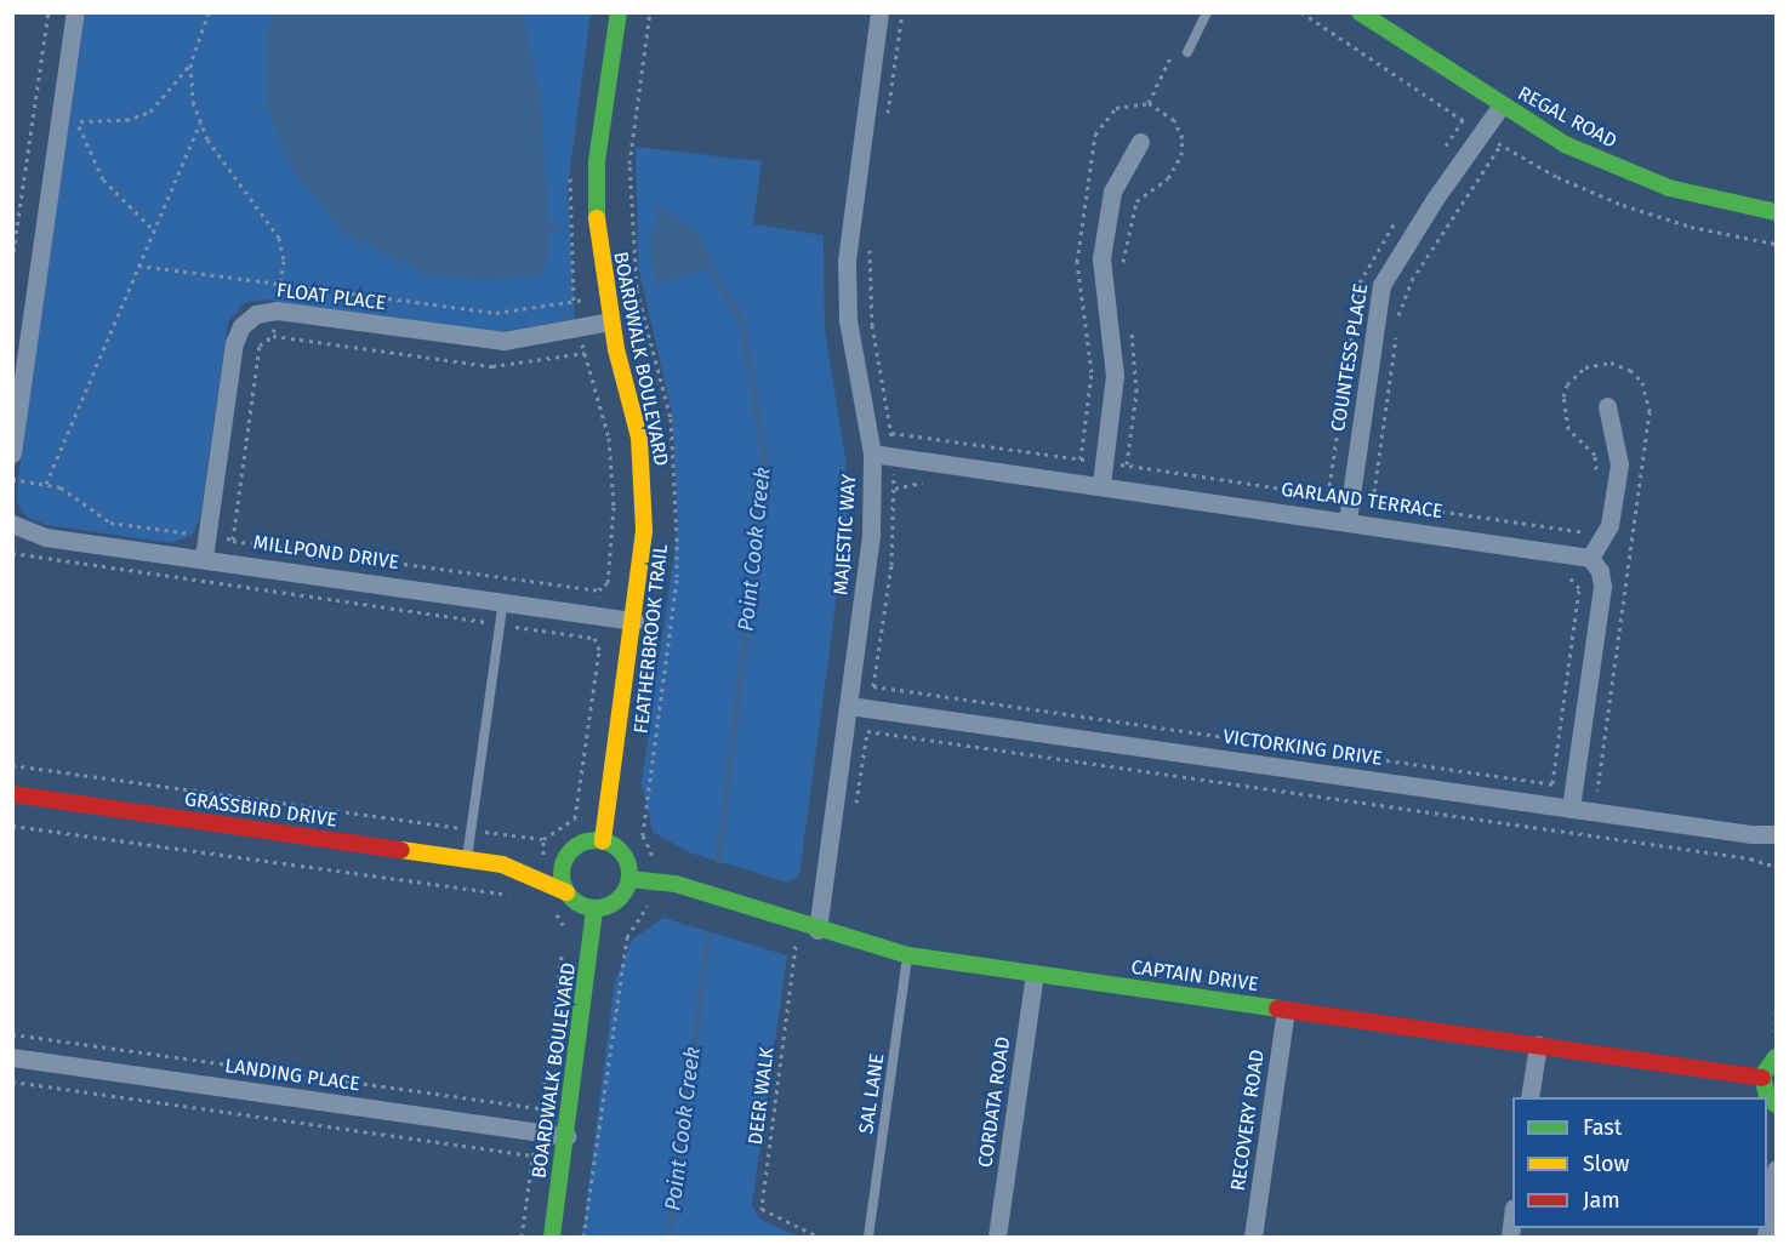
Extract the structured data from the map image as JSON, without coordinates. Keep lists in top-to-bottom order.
{
  "streets": {
    "street": [
      "REGAL ROAD",
      "FLOAT PLACE",
      "COUNTESS PLACE",
      "BOARDWALK BOULEVARD",
      "GARLAND TERRACE",
      "MAJESTIC WAY",
      "MILLPOND DRIVE",
      "VICTORKING DRIVE",
      "GRASSBIRD DRIVE",
      "CAPTAIN DRIVE",
      "LANDING PLACE",
      "CORDATA ROAD",
      "RECOVERY ROAD"
    ],
    "lane": ["SAL LANE"],
    "path": ["FEATHERBROOK TRAIL", "DEER WALK"]
  },
  "crossings": [
    ["REGAL ROAD", "COUNTESS PLACE"],
    ["FLOAT PLACE", "BOARDWALK BOULEVARD"],
    ["FLOAT PLACE", "MILLPOND DRIVE"],
    ["COUNTESS PLACE", "GARLAND TERRACE"],
    ["BOARDWALK BOULEVARD", "MILLPOND DRIVE"],
    ["BOARDWALK BOULEVARD", "GRASSBIRD DRIVE"],
    ["BOARDWALK BOULEVARD", "CAPTAIN DRIVE"],
    ["BOARDWALK BOULEVARD", "LANDING PLACE"],
    ["GARLAND TERRACE", "MAJESTIC WAY"],
    ["MAJESTIC WAY", "VICTORKING DRIVE"],
    ["MAJESTIC WAY", "CAPTAIN DRIVE"],
    ["FEATHERBROOK TRAIL", "CAPTAIN DRIVE"],
    ["GRASSBIRD DRIVE", "CAPTAIN DRIVE"],
    ["CAPTAIN DRIVE", "SAL LANE"],
    ["CAPTAIN DRIVE", "DEER WALK"],
    ["CAPTAIN DRIVE", "CORDATA ROAD"],
    ["CAPTAIN DRIVE", "RECOVERY ROAD"]
  ],
  "water": ["Point Cook Creek"],
  "legend": ["Fast", "Slow", "Jam"]
}
